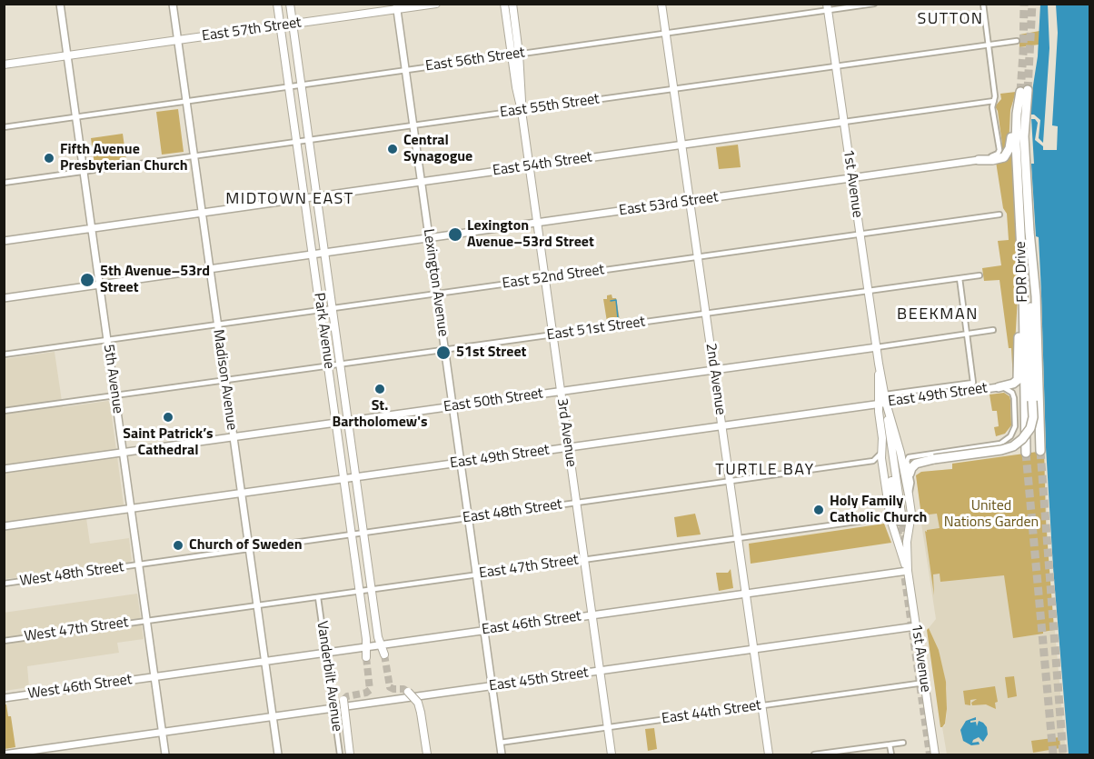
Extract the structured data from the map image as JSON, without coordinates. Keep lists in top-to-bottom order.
{
  "streets": {
    "highway": ["FDR Drive"],
    "main road": [
      "East 57th Street",
      "East 54th Street",
      "1st Avenue",
      "East 53rd Street",
      "Lexington Avenue",
      "Park Avenue",
      "5th Avenue",
      "2nd Avenue",
      "Madison Avenue",
      "East 49th Street",
      "East 50th Street",
      "3rd Avenue",
      "East 46th Street",
      "East 45th Street",
      "West 46th Street"
    ],
    "street": [
      "East 56th Street",
      "East 55th Street",
      "East 52nd Street",
      "East 51st Street",
      "East 48th Street",
      "East 47th Street",
      "West 48th Street",
      "West 47th Street",
      "Vanderbilt Avenue",
      "East 44th Street"
    ]
  },
  "crossings": [
    ["East 57th Street", "Lexington Avenue"],
    ["East 57th Street", "Park Avenue"],
    ["East 57th Street", "5th Avenue"],
    ["East 57th Street", "Madison Avenue"],
    ["East 56th Street", "1st Avenue"],
    ["East 56th Street", "Lexington Avenue"],
    ["East 56th Street", "Park Avenue"],
    ["East 56th Street", "5th Avenue"],
    ["East 56th Street", "2nd Avenue"],
    ["East 56th Street", "Madison Avenue"],
    ["East 56th Street", "3rd Avenue"],
    ["East 55th Street", "1st Avenue"],
    ["East 55th Street", "Lexington Avenue"],
    ["East 55th Street", "Park Avenue"],
    ["East 55th Street", "5th Avenue"],
    ["East 55th Street", "2nd Avenue"],
    ["East 55th Street", "Madison Avenue"],
    ["East 55th Street", "3rd Avenue"],
    ["East 54th Street", "1st Avenue"],
    ["East 54th Street", "Lexington Avenue"],
    ["East 54th Street", "Park Avenue"],
    ["East 54th Street", "5th Avenue"],
    ["East 54th Street", "2nd Avenue"],
    ["East 54th Street", "Madison Avenue"],
    ["East 54th Street", "3rd Avenue"],
    ["1st Avenue", "East 53rd Street"],
    ["1st Avenue", "East 52nd Street"],
    ["1st Avenue", "East 51st Street"],
    ["1st Avenue", "East 49th Street"],
    ["1st Avenue", "East 50th Street"],
    ["1st Avenue", "East 48th Street"],
    ["1st Avenue", "East 47th Street"],
    ["1st Avenue", "East 46th Street"],
    ["1st Avenue", "East 45th Street"],
    ["1st Avenue", "East 44th Street"],
    ["East 53rd Street", "Lexington Avenue"],
    ["East 53rd Street", "Park Avenue"],
    ["East 53rd Street", "5th Avenue"],
    ["East 53rd Street", "2nd Avenue"],
    ["East 53rd Street", "Madison Avenue"],
    ["East 53rd Street", "3rd Avenue"],
    ["East 52nd Street", "Lexington Avenue"],
    ["East 52nd Street", "Park Avenue"],
    ["East 52nd Street", "5th Avenue"],
    ["East 52nd Street", "2nd Avenue"],
    ["East 52nd Street", "Madison Avenue"],
    ["East 52nd Street", "3rd Avenue"],
    ["Lexington Avenue", "East 51st Street"],
    ["Lexington Avenue", "East 49th Street"],
    ["Lexington Avenue", "East 50th Street"],
    ["Lexington Avenue", "East 48th Street"],
    ["Lexington Avenue", "East 47th Street"],
    ["Lexington Avenue", "East 46th Street"],
    ["Lexington Avenue", "East 45th Street"],
    ["Lexington Avenue", "East 44th Street"],
    ["East 51st Street", "Park Avenue"],
    ["East 51st Street", "5th Avenue"],
    ["East 51st Street", "2nd Avenue"],
    ["East 51st Street", "Madison Avenue"],
    ["East 51st Street", "3rd Avenue"],
    ["Park Avenue", "East 49th Street"],
    ["Park Avenue", "East 50th Street"],
    ["Park Avenue", "East 48th Street"],
    ["Park Avenue", "East 47th Street"],
    ["Park Avenue", "East 46th Street"],
    ["5th Avenue", "East 49th Street"],
    ["5th Avenue", "East 50th Street"],
    ["5th Avenue", "East 48th Street"],
    ["5th Avenue", "East 47th Street"],
    ["5th Avenue", "West 48th Street"],
    ["5th Avenue", "East 46th Street"],
    ["5th Avenue", "West 47th Street"],
    ["5th Avenue", "East 45th Street"],
    ["5th Avenue", "West 46th Street"],
    ["2nd Avenue", "East 49th Street"],
    ["2nd Avenue", "East 50th Street"],
    ["2nd Avenue", "East 48th Street"],
    ["2nd Avenue", "East 47th Street"],
    ["2nd Avenue", "East 46th Street"],
    ["2nd Avenue", "East 45th Street"],
    ["2nd Avenue", "East 44th Street"],
    ["Madison Avenue", "East 49th Street"],
    ["Madison Avenue", "East 50th Street"],
    ["Madison Avenue", "East 48th Street"],
    ["Madison Avenue", "East 47th Street"],
    ["Madison Avenue", "East 46th Street"],
    ["Madison Avenue", "East 45th Street"],
    ["East 49th Street", "3rd Avenue"],
    ["East 50th Street", "3rd Avenue"],
    ["3rd Avenue", "East 48th Street"],
    ["3rd Avenue", "East 47th Street"],
    ["3rd Avenue", "East 46th Street"],
    ["3rd Avenue", "East 45th Street"],
    ["3rd Avenue", "East 44th Street"],
    ["East 48th Street", "West 48th Street"],
    ["East 47th Street", "West 47th Street"],
    ["East 47th Street", "Vanderbilt Avenue"],
    ["East 46th Street", "Vanderbilt Avenue"],
    ["East 46th Street", "West 46th Street"],
    ["Vanderbilt Avenue", "East 45th Street"]
  ],
  "districts": [
    "SUTTON",
    "MIDTOWN EAST",
    "BEEKMAN",
    "TURTLE BAY"
  ],
  "parks": ["United Nations Garden"],
  "places": [
    "Central Synagogue",
    "Fifth Avenue Presbyterian Church",
    "Lexington Avenue–53rd Street",
    "5th Avenue–53rd Street",
    "51st Street",
    "St. Bartholomew's",
    "Saint Patrick’s Cathedral",
    "Holy Family Catholic Church",
    "Church of Sweden"
  ]
}
